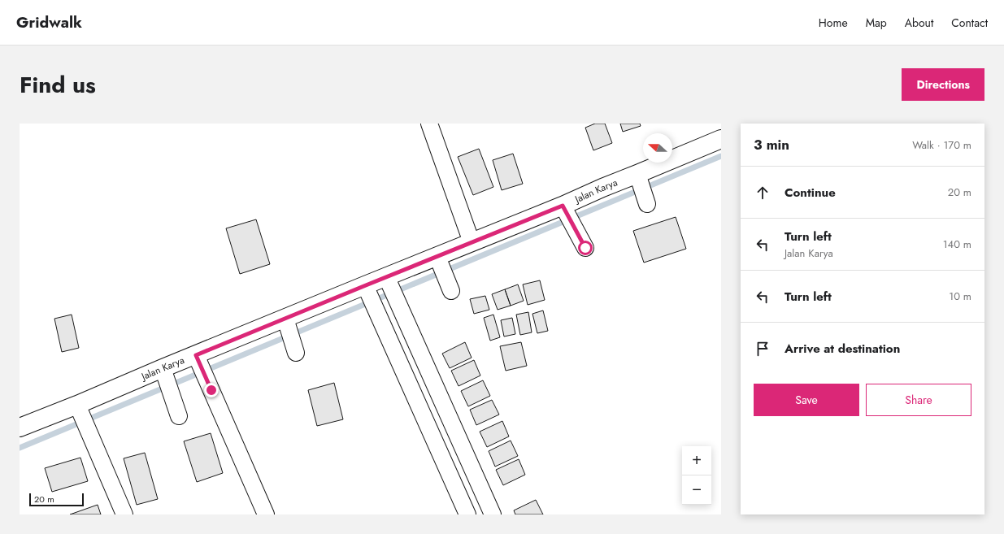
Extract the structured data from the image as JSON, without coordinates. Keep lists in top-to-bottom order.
{
  "streets": {
    "street": ["Jalan Karya"]
  },
  "scale_bar": "20 m",
  "north": "left",
  "page": {
    "header": "Gridwalk",
    "nav": [
      "Home",
      "Map",
      "About",
      "Contact"
    ],
    "title": "Find us",
    "buttons": [
      "Directions",
      ["Save", "Share"]
    ],
    "heading": ["3 min", "Walk · 170 m"],
    "list": [
      ["Continue", "20 m"],
      ["Turn left", "Jalan Karya", "140 m"],
      ["Turn left", "10 m"],
      "Arrive at destination"
    ],
    "map_buttons": ["+", "−"],
    "scale": "20 m"
  }
}
